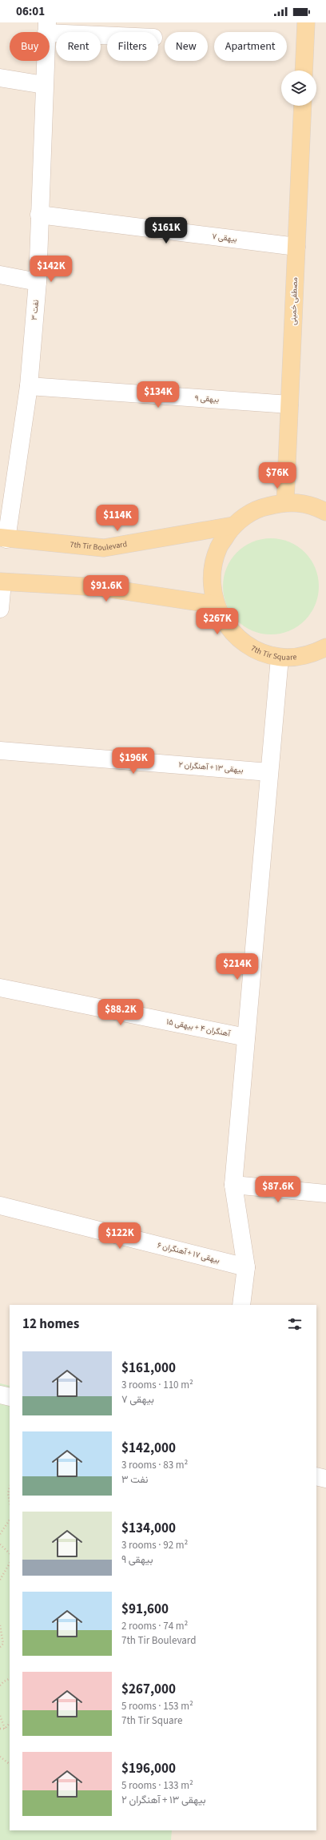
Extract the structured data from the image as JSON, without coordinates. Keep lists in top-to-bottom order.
{
  "streets": {
    "main road": ["مصطفی خمینی", "7th Tir Boulevard", "7th Tir Square"],
    "street": [
      "بیهقی ۷",
      "نفت ۳",
      "بیهقی ۹",
      "بیهقی ۱۳ + آهنگران ۲",
      "آهنگران ۴ + بیهقی ۱۵",
      "بیهقی ۱۷ + آهنگران ۶"
    ]
  },
  "crossings": [
    ["بیهقی ۷", "مصطفی خمینی"],
    ["بیهقی ۷", "نفت ۳"],
    ["مصطفی خمینی", "بیهقی ۹"],
    ["مصطفی خمینی", "7th Tir Square"],
    ["نفت ۳", "بیهقی ۹"],
    ["نفت ۳", "7th Tir Boulevard"],
    ["7th Tir Boulevard", "7th Tir Square"]
  ],
  "page": {
    "status": "06:01",
    "chip": [
      "Buy",
      "Rent",
      "Filters",
      "New",
      "Apartment"
    ],
    "price": [
      "$161K",
      "$142K",
      "$134K",
      "$76K",
      "$114K",
      "$91.6K",
      "$267K",
      "$196K",
      "$214K",
      "$88.2K",
      "$87.6K",
      "$122K"
    ],
    "heading": "12 homes",
    "list": [
      {
        "name": "$161,000",
        "note": "3 rooms · 110 m² · بیهقی ۷"
      },
      {
        "name": "$142,000",
        "note": "3 rooms · 83 m² · نفت ۳"
      },
      {
        "name": "$134,000",
        "note": "3 rooms · 92 m² · بیهقی ۹"
      },
      {
        "name": "$91,600",
        "note": "2 rooms · 74 m² · 7th Tir Boulevard"
      },
      {
        "name": "$267,000",
        "note": "5 rooms · 153 m² · 7th Tir Square"
      },
      {
        "name": "$196,000",
        "note": "5 rooms · 133 m² · بیهقی ۱۳ + آهنگران ۲"
      }
    ]
  }
}
